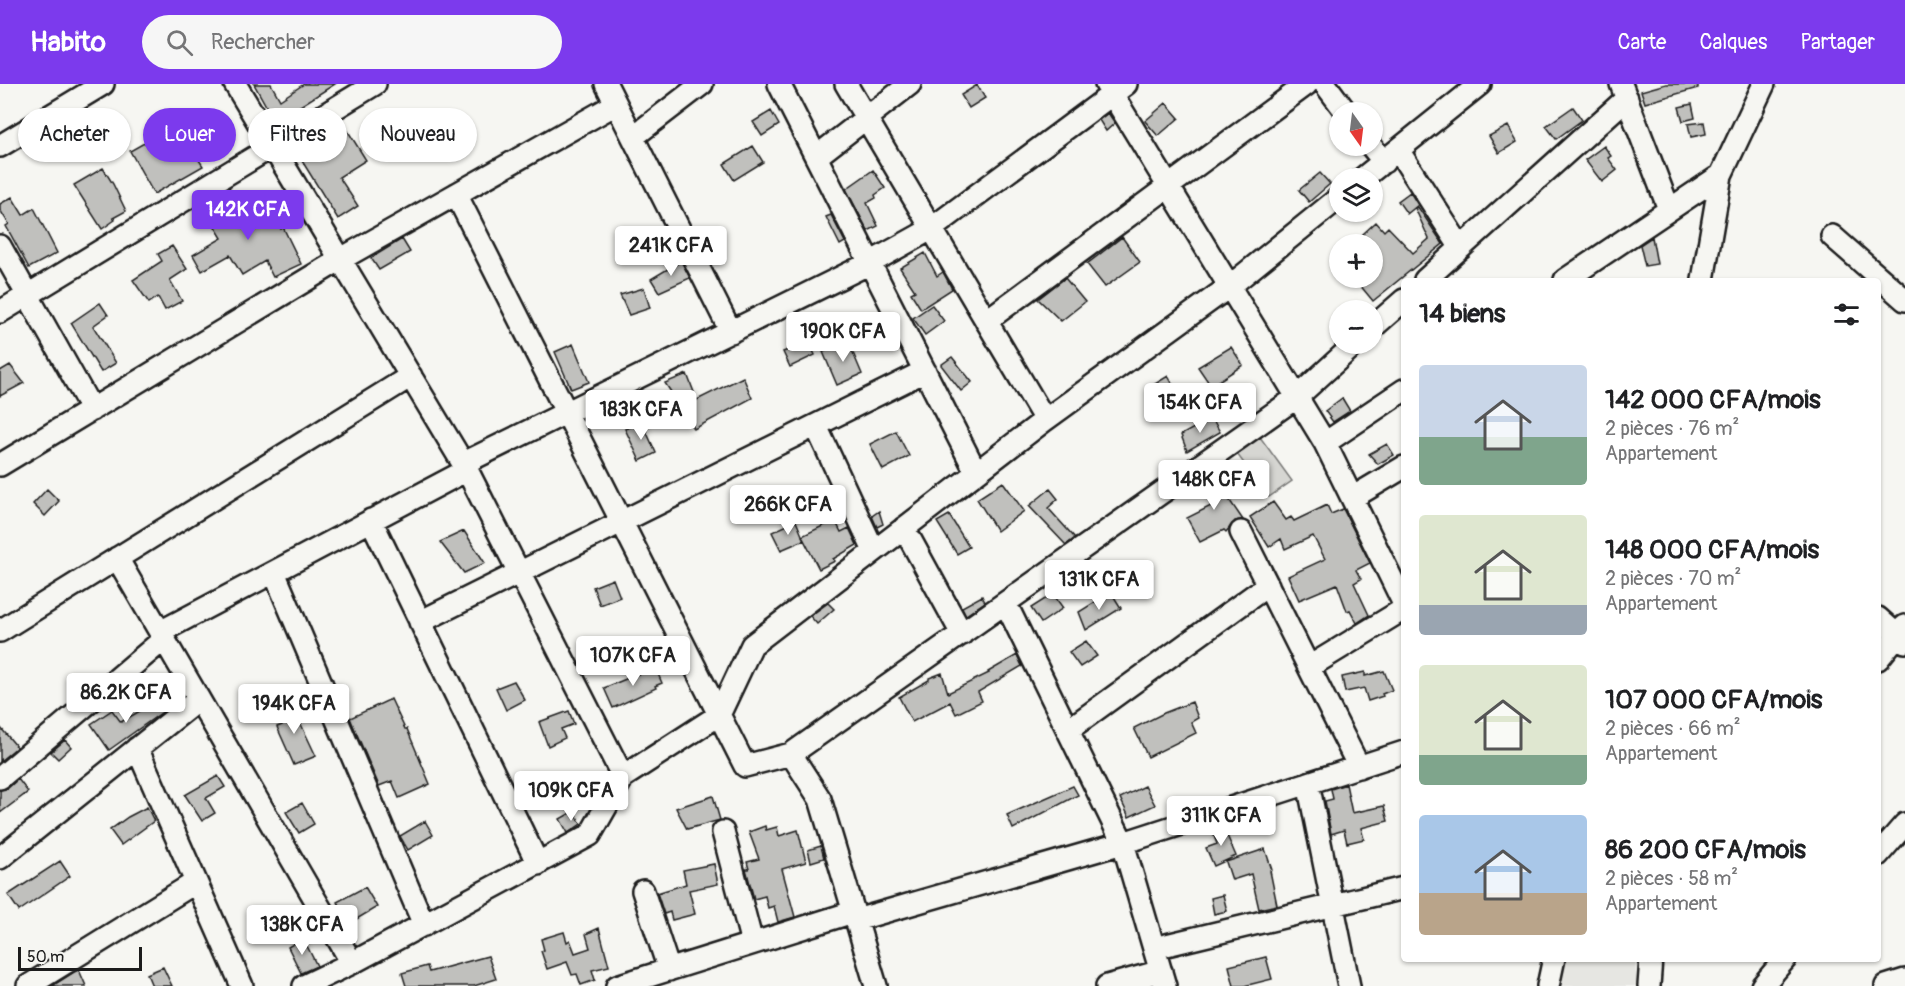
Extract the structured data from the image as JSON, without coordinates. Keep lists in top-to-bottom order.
{
  "scale_bar": "50 m",
  "north": "bottom",
  "page": {
    "header": "Habito",
    "search": "Rechercher",
    "nav": ["Carte", "Calques", "Partager"],
    "map_buttons": ["+", "−"],
    "chip": [
      "Acheter",
      "Louer",
      "Filtres",
      "Nouveau"
    ],
    "price": [
      "142K CFA",
      "241K CFA",
      "190K CFA",
      "154K CFA",
      "183K CFA",
      "148K CFA",
      "266K CFA",
      "131K CFA",
      "107K CFA",
      "86.2K CFA",
      "194K CFA",
      "109K CFA",
      "311K CFA",
      "138K CFA"
    ],
    "heading": "14 biens",
    "list": [
      {
        "name": "142 000 CFA/mois",
        "note": "2 pièces · 76 m² · Appartement"
      },
      {
        "name": "148 000 CFA/mois",
        "note": "2 pièces · 70 m² · Appartement"
      },
      {
        "name": "107 000 CFA/mois",
        "note": "2 pièces · 66 m² · Appartement"
      },
      {
        "name": "86 200 CFA/mois",
        "note": "2 pièces · 58 m² · Appartement"
      }
    ],
    "scale": "50 m"
  }
}
